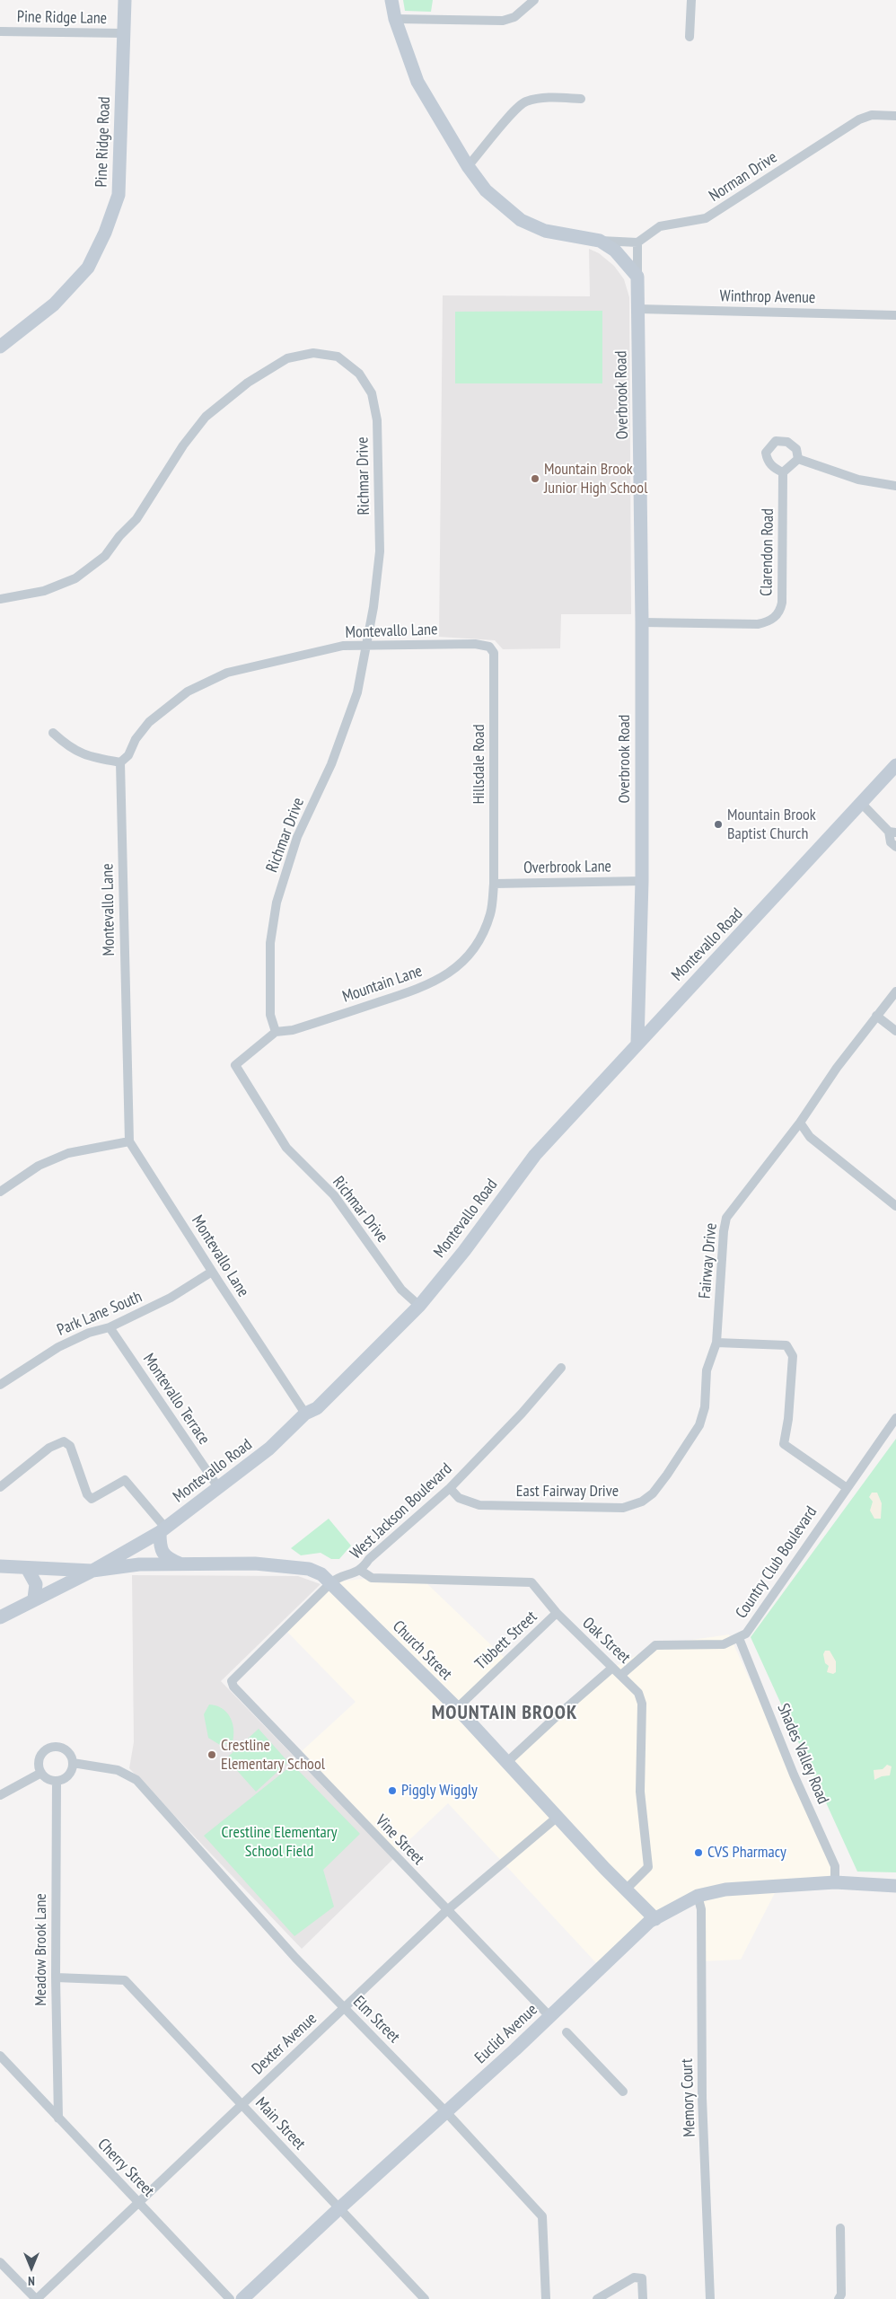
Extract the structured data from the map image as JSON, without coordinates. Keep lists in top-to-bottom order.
{
  "streets": {
    "street": [
      "Pine Ridge Lane",
      "Pine Ridge Road",
      "Norman Drive",
      "Winthrop Avenue",
      "Overbrook Road",
      "Richmar Drive",
      "Clarendon Road",
      "Montevallo Lane",
      "Hillsdale Road",
      "Overbrook Lane",
      "Montevallo Road",
      "Mountain Lane",
      "Fairway Drive",
      "Park Lane South",
      "Montevallo Terrace",
      "East Fairway Drive",
      "West Jackson Boulevard",
      "Country Club Boulevard",
      "Tibbett Street",
      "Oak Street",
      "Church Street",
      "Shades Valley Road",
      "Vine Street",
      "Meadow Brook Lane",
      "Elm Street",
      "Euclid Avenue",
      "Dexter Avenue",
      "Memory Court",
      "Main Street",
      "Cherry Street"
    ]
  },
  "crossings": [
    ["Pine Ridge Lane", "Pine Ridge Road"],
    ["Winthrop Avenue", "Overbrook Road"],
    ["Overbrook Road", "Clarendon Road"],
    ["Overbrook Road", "Overbrook Lane"],
    ["Overbrook Road", "Montevallo Road"],
    ["Richmar Drive", "Montevallo Lane"],
    ["Richmar Drive", "Montevallo Road"],
    ["Richmar Drive", "Mountain Lane"],
    ["Montevallo Lane", "Hillsdale Road"],
    ["Montevallo Lane", "Montevallo Road"],
    ["Montevallo Lane", "Park Lane South"],
    ["Hillsdale Road", "Overbrook Lane"],
    ["Hillsdale Road", "Mountain Lane"],
    ["Overbrook Lane", "Mountain Lane"],
    ["Montevallo Road", "Montevallo Terrace"],
    ["Montevallo Road", "Church Street"],
    ["Fairway Drive", "East Fairway Drive"],
    ["Park Lane South", "Montevallo Terrace"],
    ["East Fairway Drive", "West Jackson Boulevard"],
    ["West Jackson Boulevard", "Oak Street"],
    ["West Jackson Boulevard", "Church Street"],
    ["West Jackson Boulevard", "Vine Street"],
    ["Country Club Boulevard", "Oak Street"],
    ["Country Club Boulevard", "Shades Valley Road"],
    ["Tibbett Street", "Oak Street"],
    ["Tibbett Street", "Church Street"],
    ["Oak Street", "Church Street"],
    ["Church Street", "Euclid Avenue"],
    ["Church Street", "Dexter Avenue"],
    ["Shades Valley Road", "Euclid Avenue"],
    ["Vine Street", "Euclid Avenue"],
    ["Vine Street", "Dexter Avenue"],
    ["Meadow Brook Lane", "Elm Street"],
    ["Meadow Brook Lane", "Main Street"],
    ["Meadow Brook Lane", "Cherry Street"],
    ["Elm Street", "Euclid Avenue"],
    ["Elm Street", "Dexter Avenue"],
    ["Euclid Avenue", "Memory Court"],
    ["Euclid Avenue", "Main Street"],
    ["Dexter Avenue", "Main Street"],
    ["Dexter Avenue", "Cherry Street"]
  ],
  "districts": ["MOUNTAIN BROOK"],
  "parks": ["Crestline Elementary School Field"],
  "places": [
    "Mountain Brook Junior High School",
    "Mountain Brook Baptist Church",
    "Crestline Elementary School",
    "Piggly Wiggly",
    "CVS Pharmacy"
  ],
  "north": "bottom"
}
